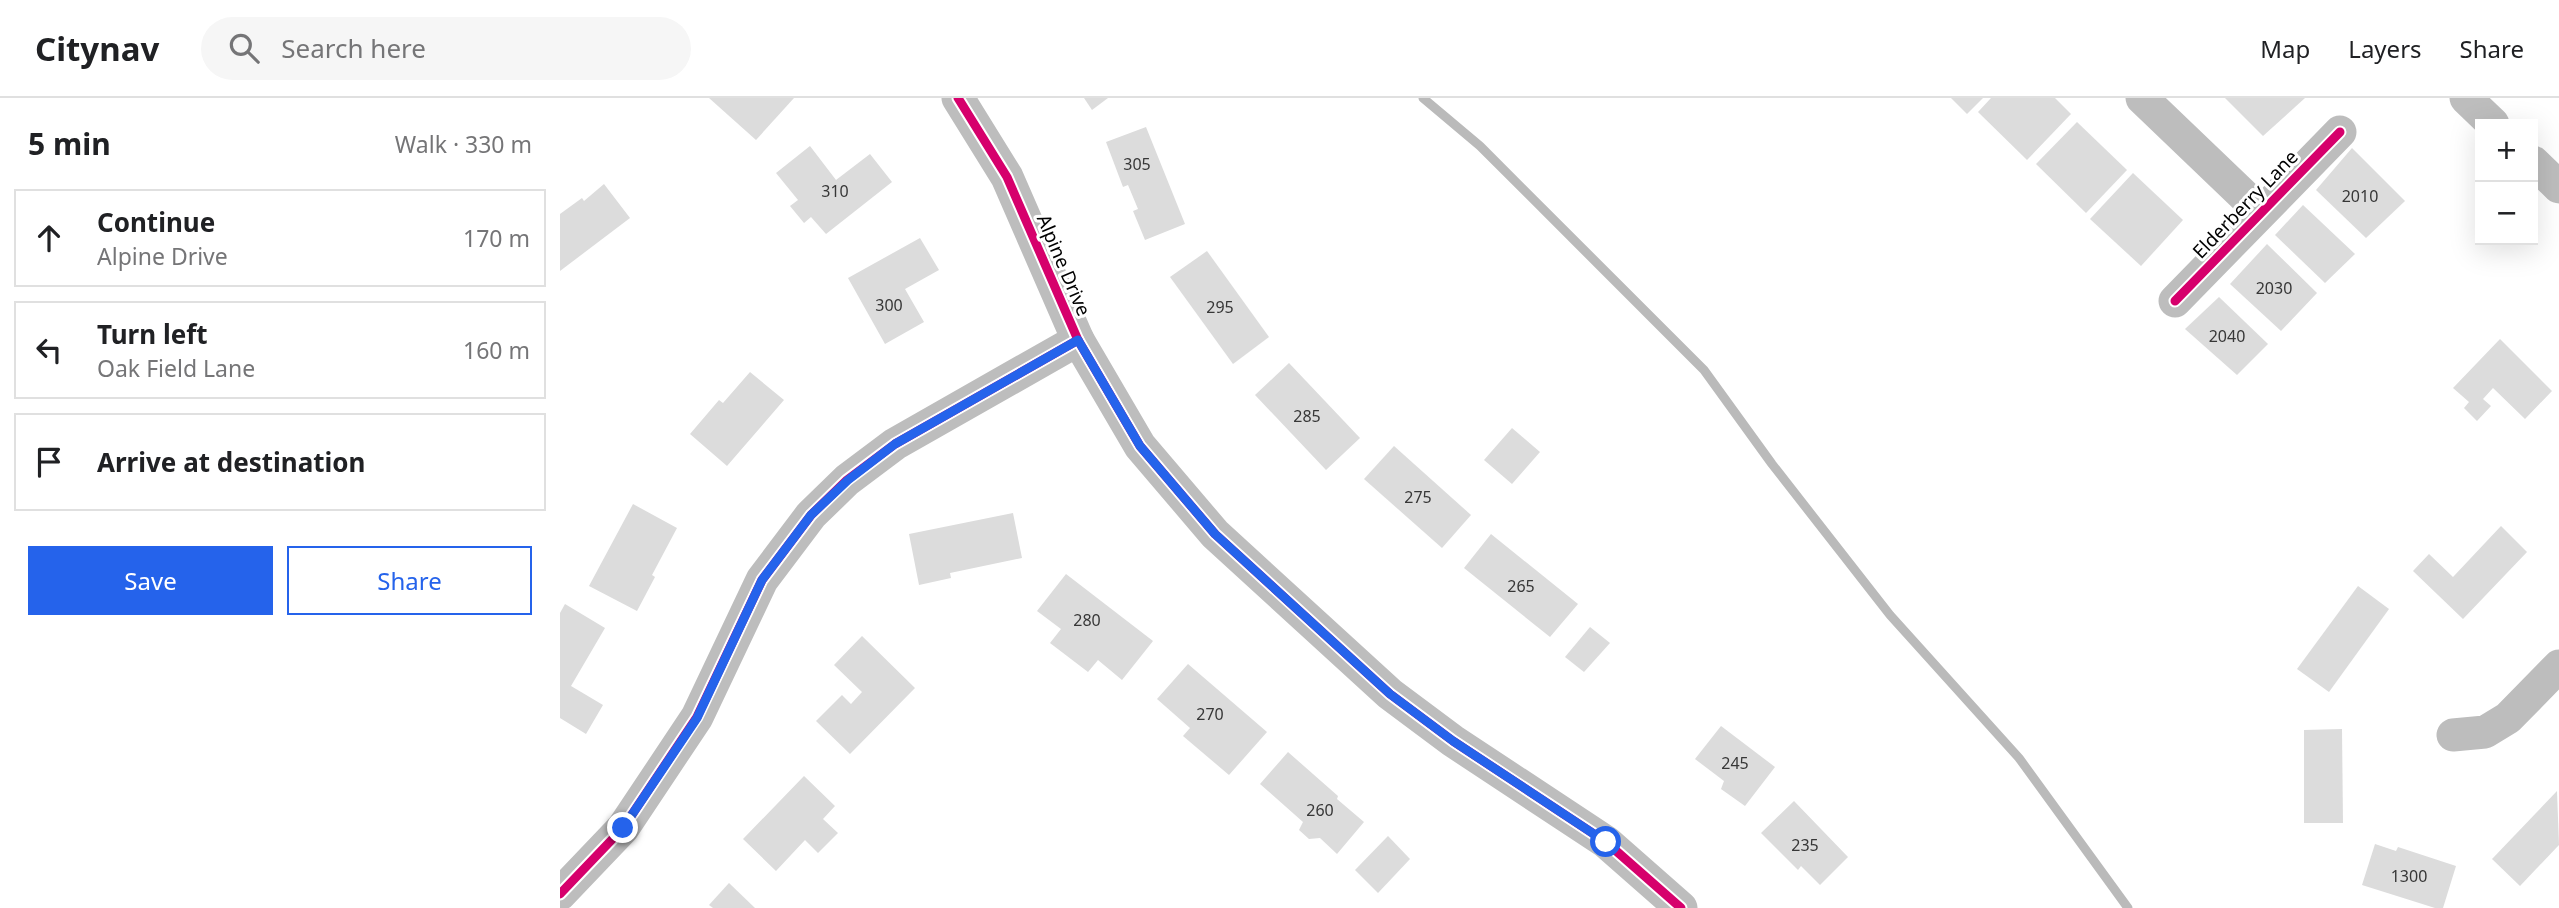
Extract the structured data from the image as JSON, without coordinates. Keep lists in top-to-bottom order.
{
  "streets": {
    "street": ["Elderberry Lane", "Alpine Drive"]
  },
  "house_numbers": [
    "305",
    "310",
    "2010",
    "2030",
    "300",
    "295",
    "2040",
    "285",
    "275",
    "265",
    "280",
    "270",
    "245",
    "260",
    "235",
    "1300"
  ],
  "page": {
    "header": "Citynav",
    "search": "Search here",
    "nav": ["Map", "Layers", "Share"],
    "heading": ["5 min", "Walk · 330 m"],
    "map_buttons": ["+", "−"],
    "list": [
      ["Continue", "Alpine Drive", "170 m"],
      ["Turn left", "Oak Field Lane", "160 m"],
      "Arrive at destination"
    ],
    "buttons": ["Save", "Share"]
  }
}
